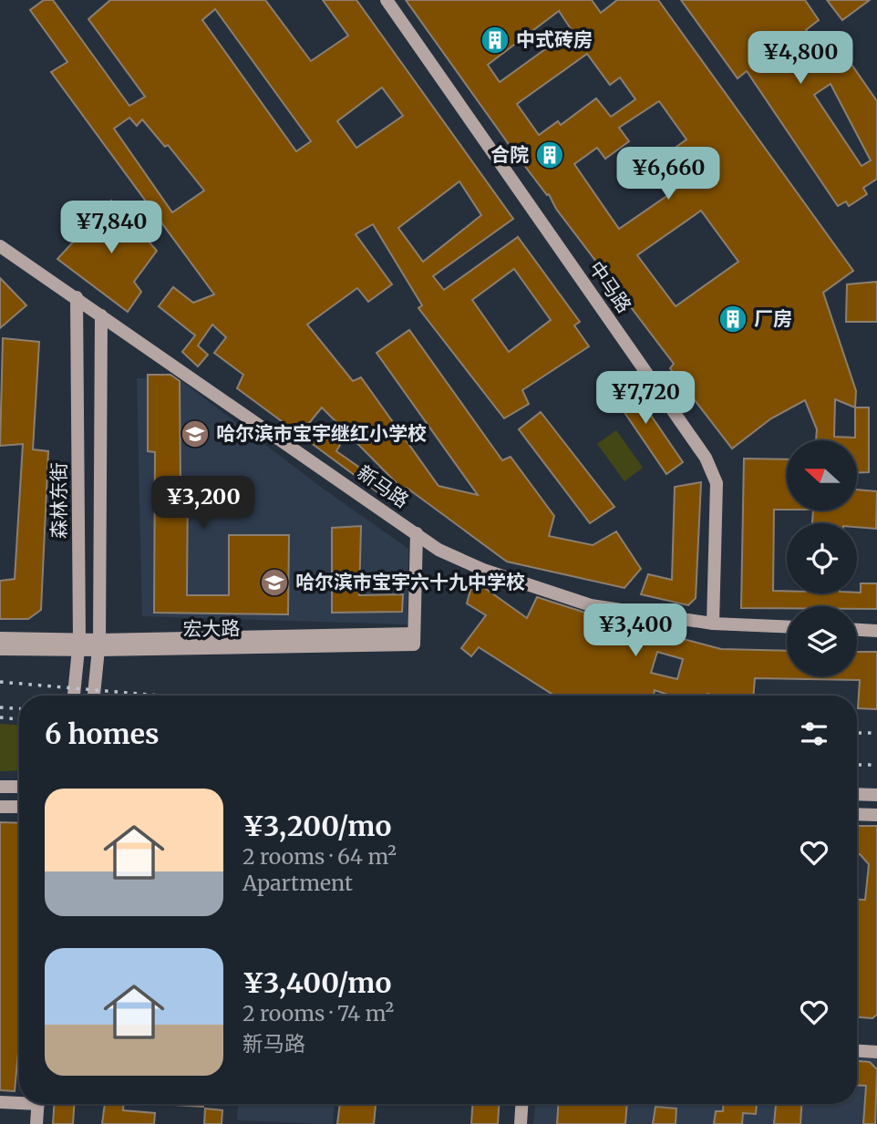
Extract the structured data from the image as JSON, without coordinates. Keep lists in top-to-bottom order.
{
  "streets": {
    "street": [
      "中马路",
      "新马路",
      "森林东街",
      "宏大路"
    ]
  },
  "crossings": [
    ["中马路", "新马路"],
    ["新马路", "森林东街"],
    ["新马路", "宏大路"],
    ["森林东街", "宏大路"]
  ],
  "places": {
    "building": ["中式砖房", "合院", "厂房"],
    "school or university": ["哈尔滨市宝宇继红小学校", "哈尔滨市宝宇六十九中学校"]
  },
  "north": "left",
  "page": {
    "price": [
      "¥4,800",
      "¥6,660",
      "¥7,840",
      "¥7,720",
      "¥3,200",
      "¥3,400"
    ],
    "heading": "6 homes",
    "list": [
      {
        "name": "¥3,200/mo",
        "note": "2 rooms · 64 m² · Apartment"
      },
      {
        "name": "¥3,400/mo",
        "note": "2 rooms · 74 m² · 新马路"
      }
    ]
  }
}
